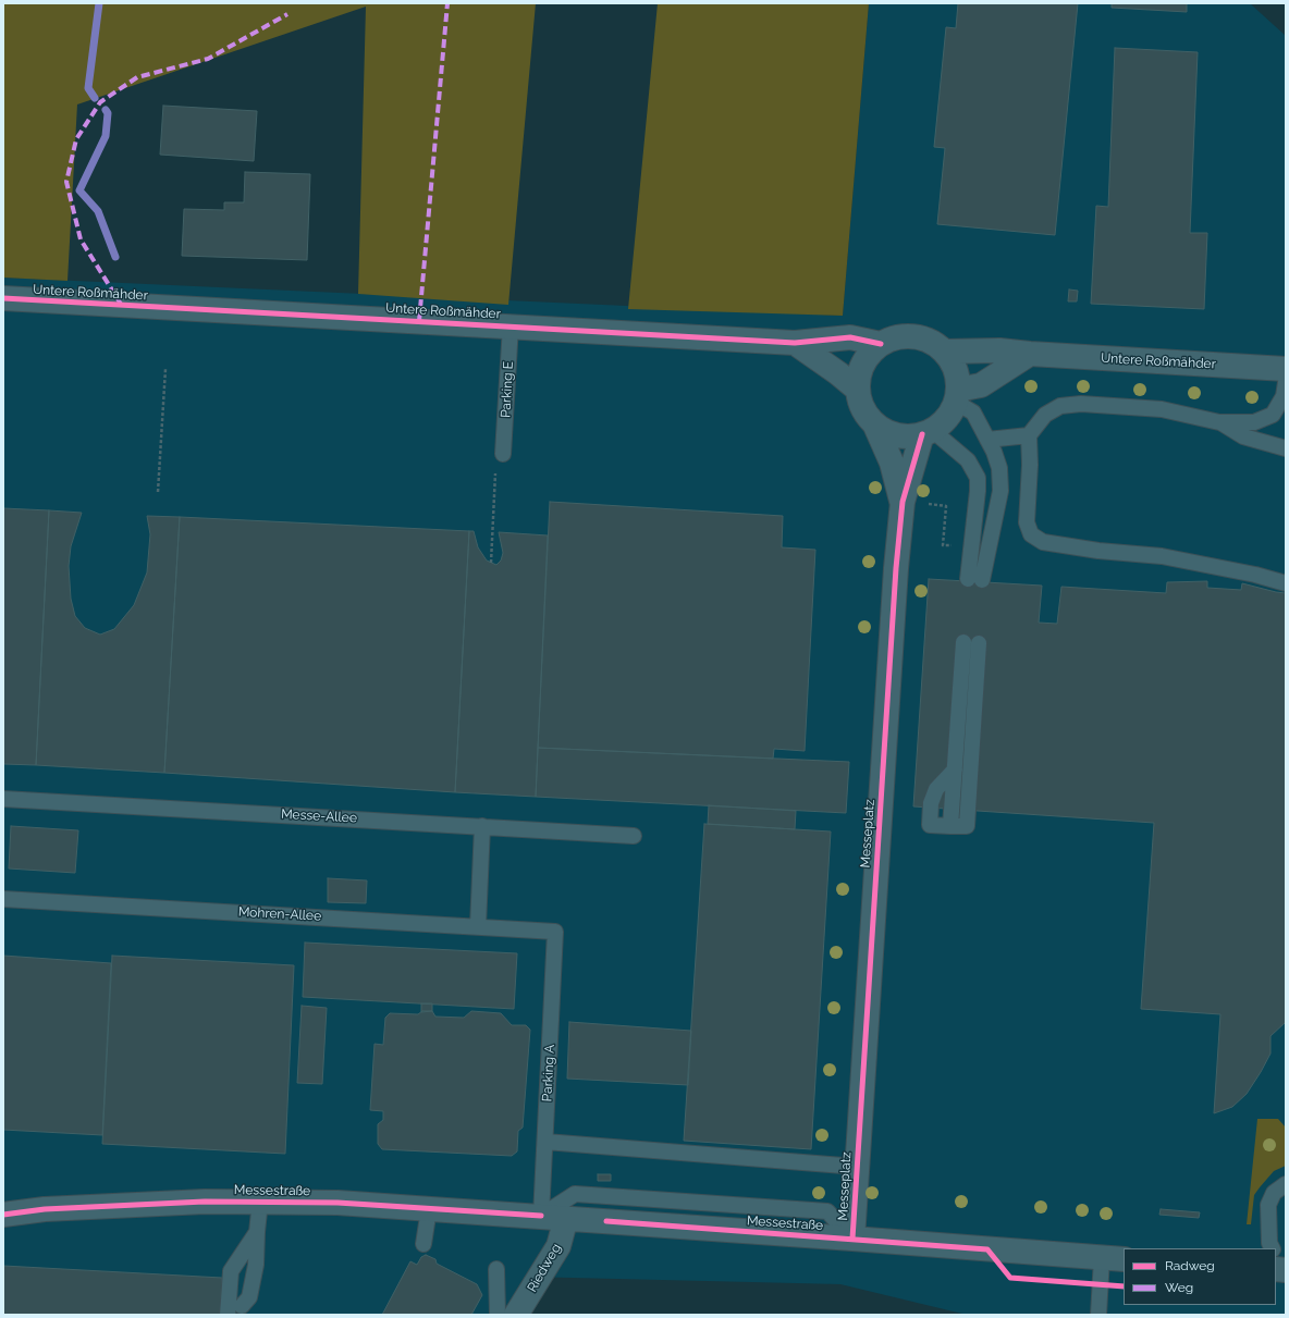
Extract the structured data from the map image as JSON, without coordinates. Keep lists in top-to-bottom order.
{
  "streets": {
    "street": [
      "Untere Roßmähder",
      "Messeplatz",
      "Messestraße",
      "Riedweg"
    ],
    "lane": [
      "Parking E",
      "Messe-Allee",
      "Mohren-Allee",
      "Parking A"
    ]
  },
  "crossings": [
    ["Untere Roßmähder", "Parking E"],
    ["Untere Roßmähder", "Messeplatz"],
    ["Messeplatz", "Messestraße"],
    ["Mohren-Allee", "Parking A"],
    ["Parking A", "Messestraße"],
    ["Messestraße", "Riedweg"]
  ],
  "legend": ["Radweg", "Weg"]
}
